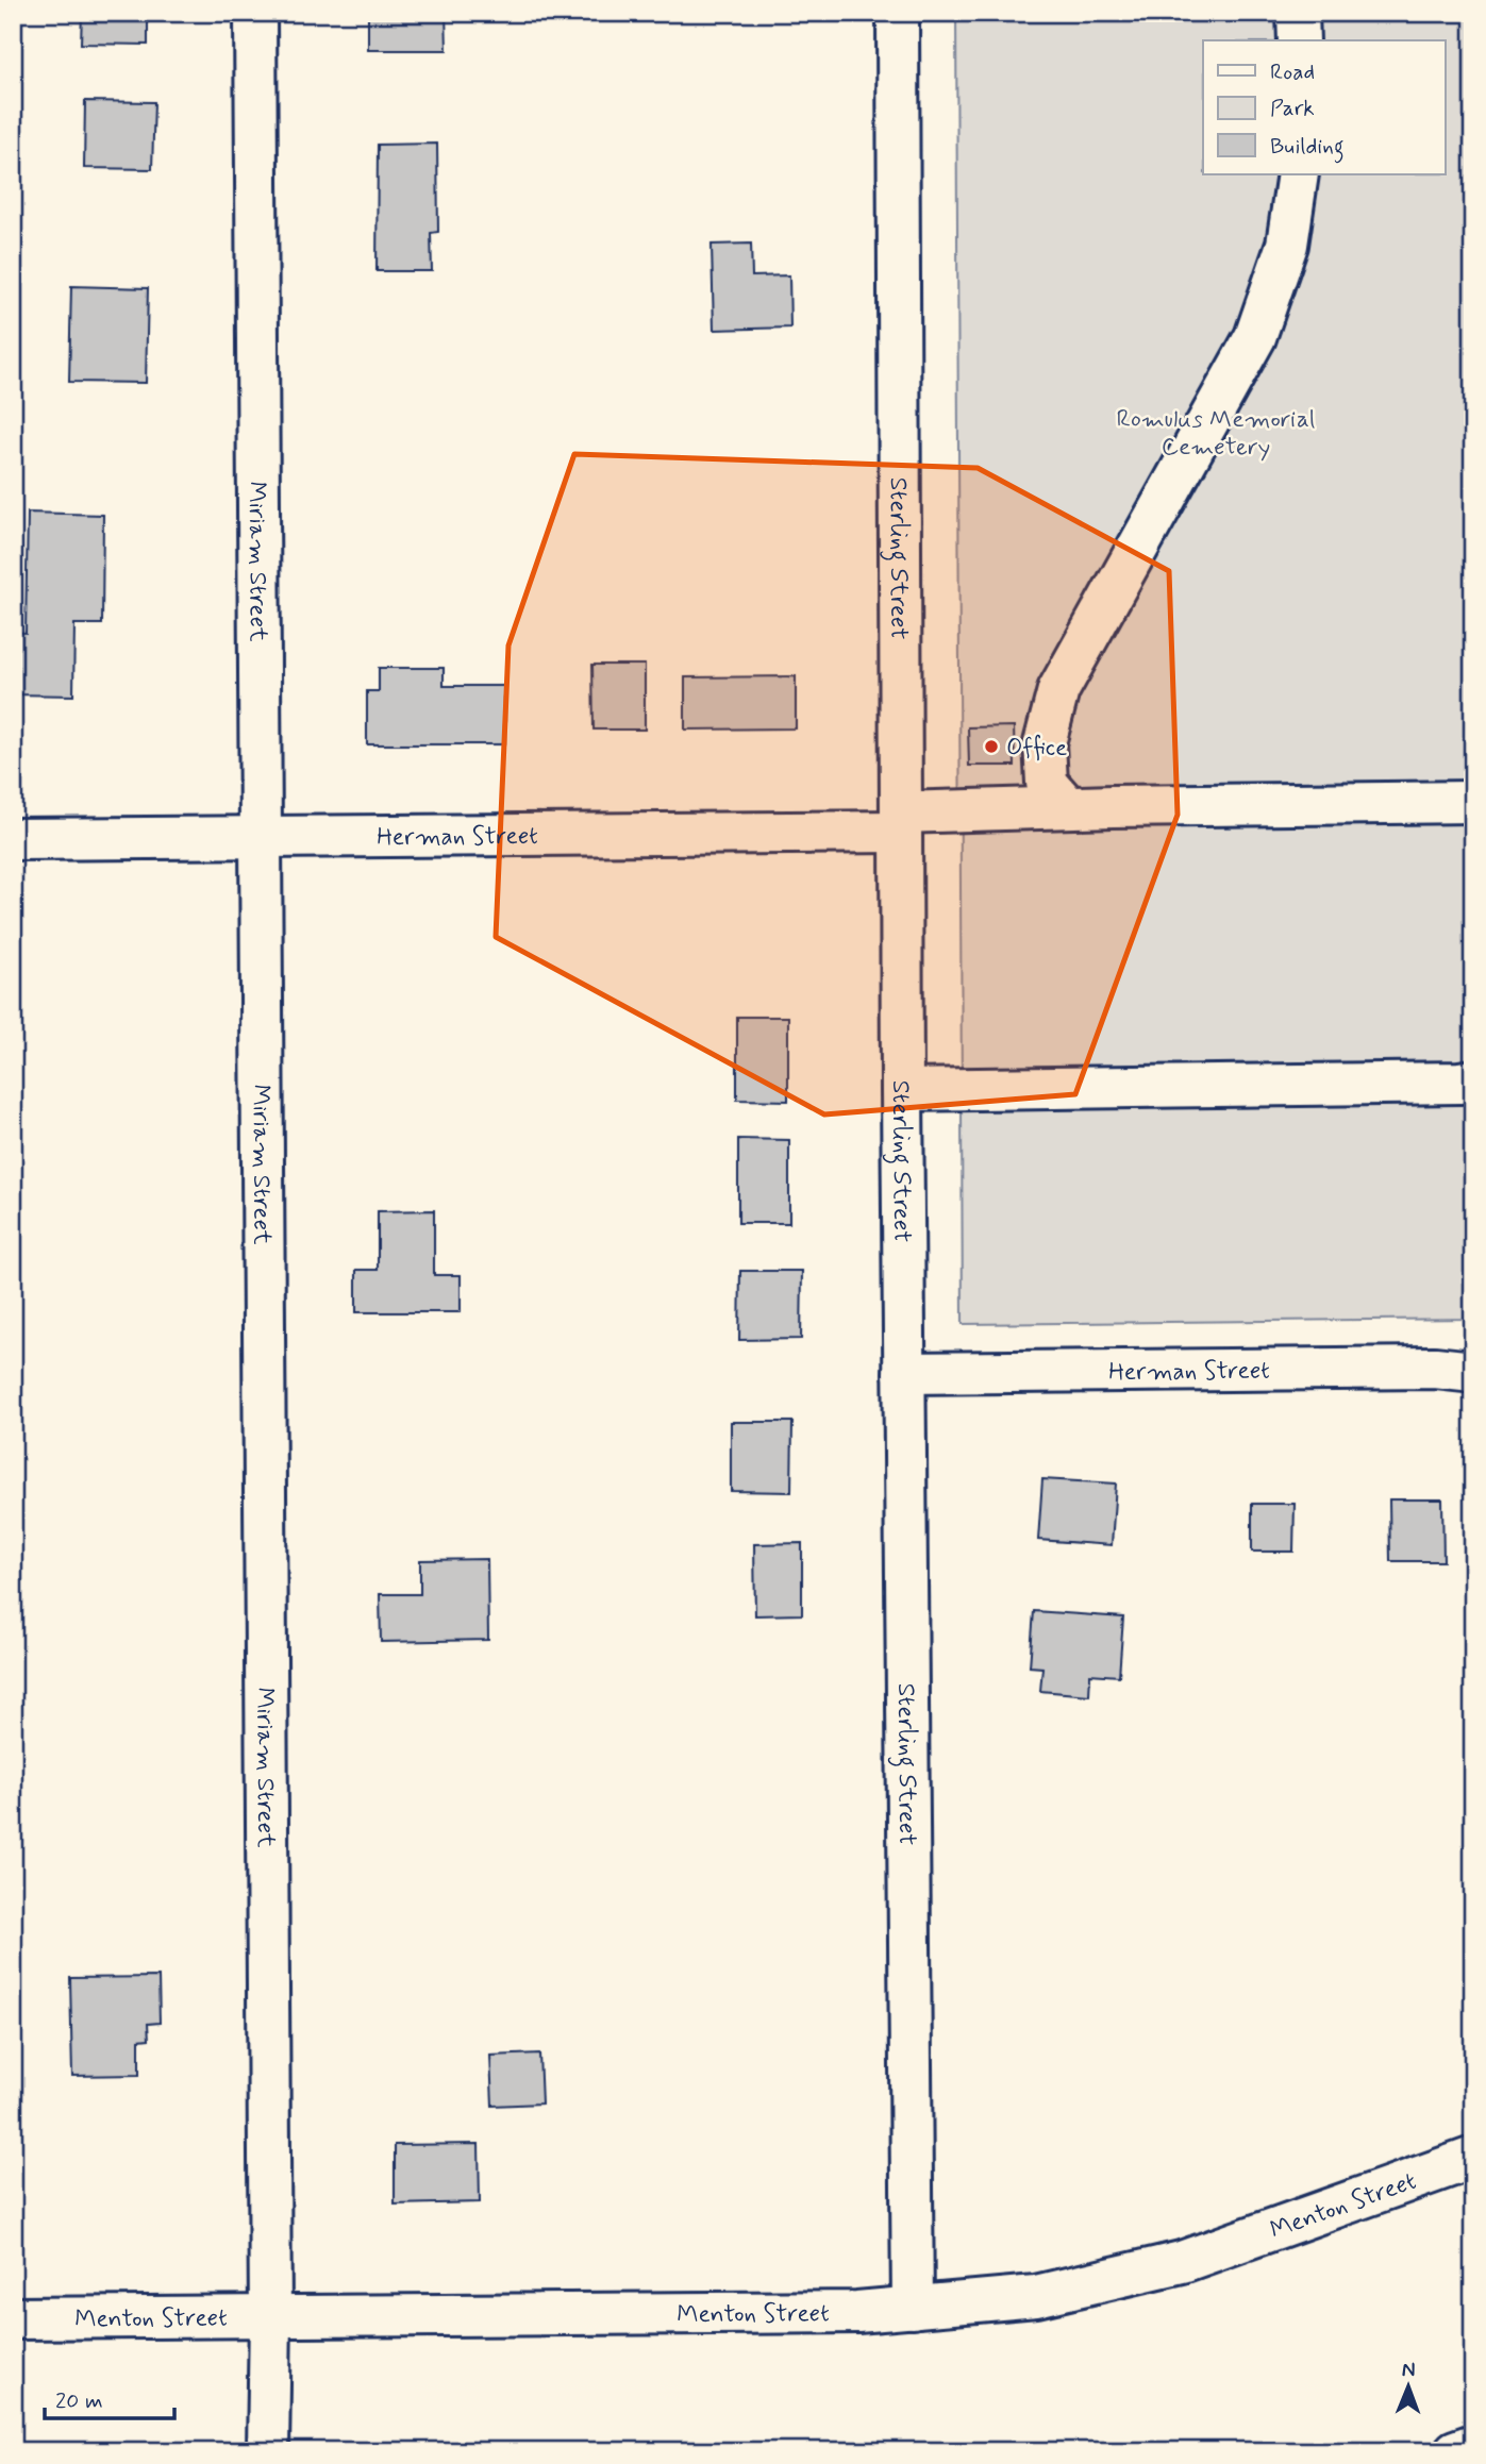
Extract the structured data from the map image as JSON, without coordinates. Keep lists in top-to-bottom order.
{
  "streets": {
    "main road": [
      "Sterling Street",
      "Miriam Street",
      "Herman Street",
      "Menton Street"
    ]
  },
  "crossings": [
    ["Sterling Street", "Herman Street"],
    ["Sterling Street", "Menton Street"],
    ["Miriam Street", "Herman Street"],
    ["Miriam Street", "Menton Street"]
  ],
  "parks": ["Romulus Memorial Cemetery"],
  "places": ["Office"],
  "legend": ["Road", "Park", "Building"],
  "scale_bar": "20 m",
  "north": "top"
}
